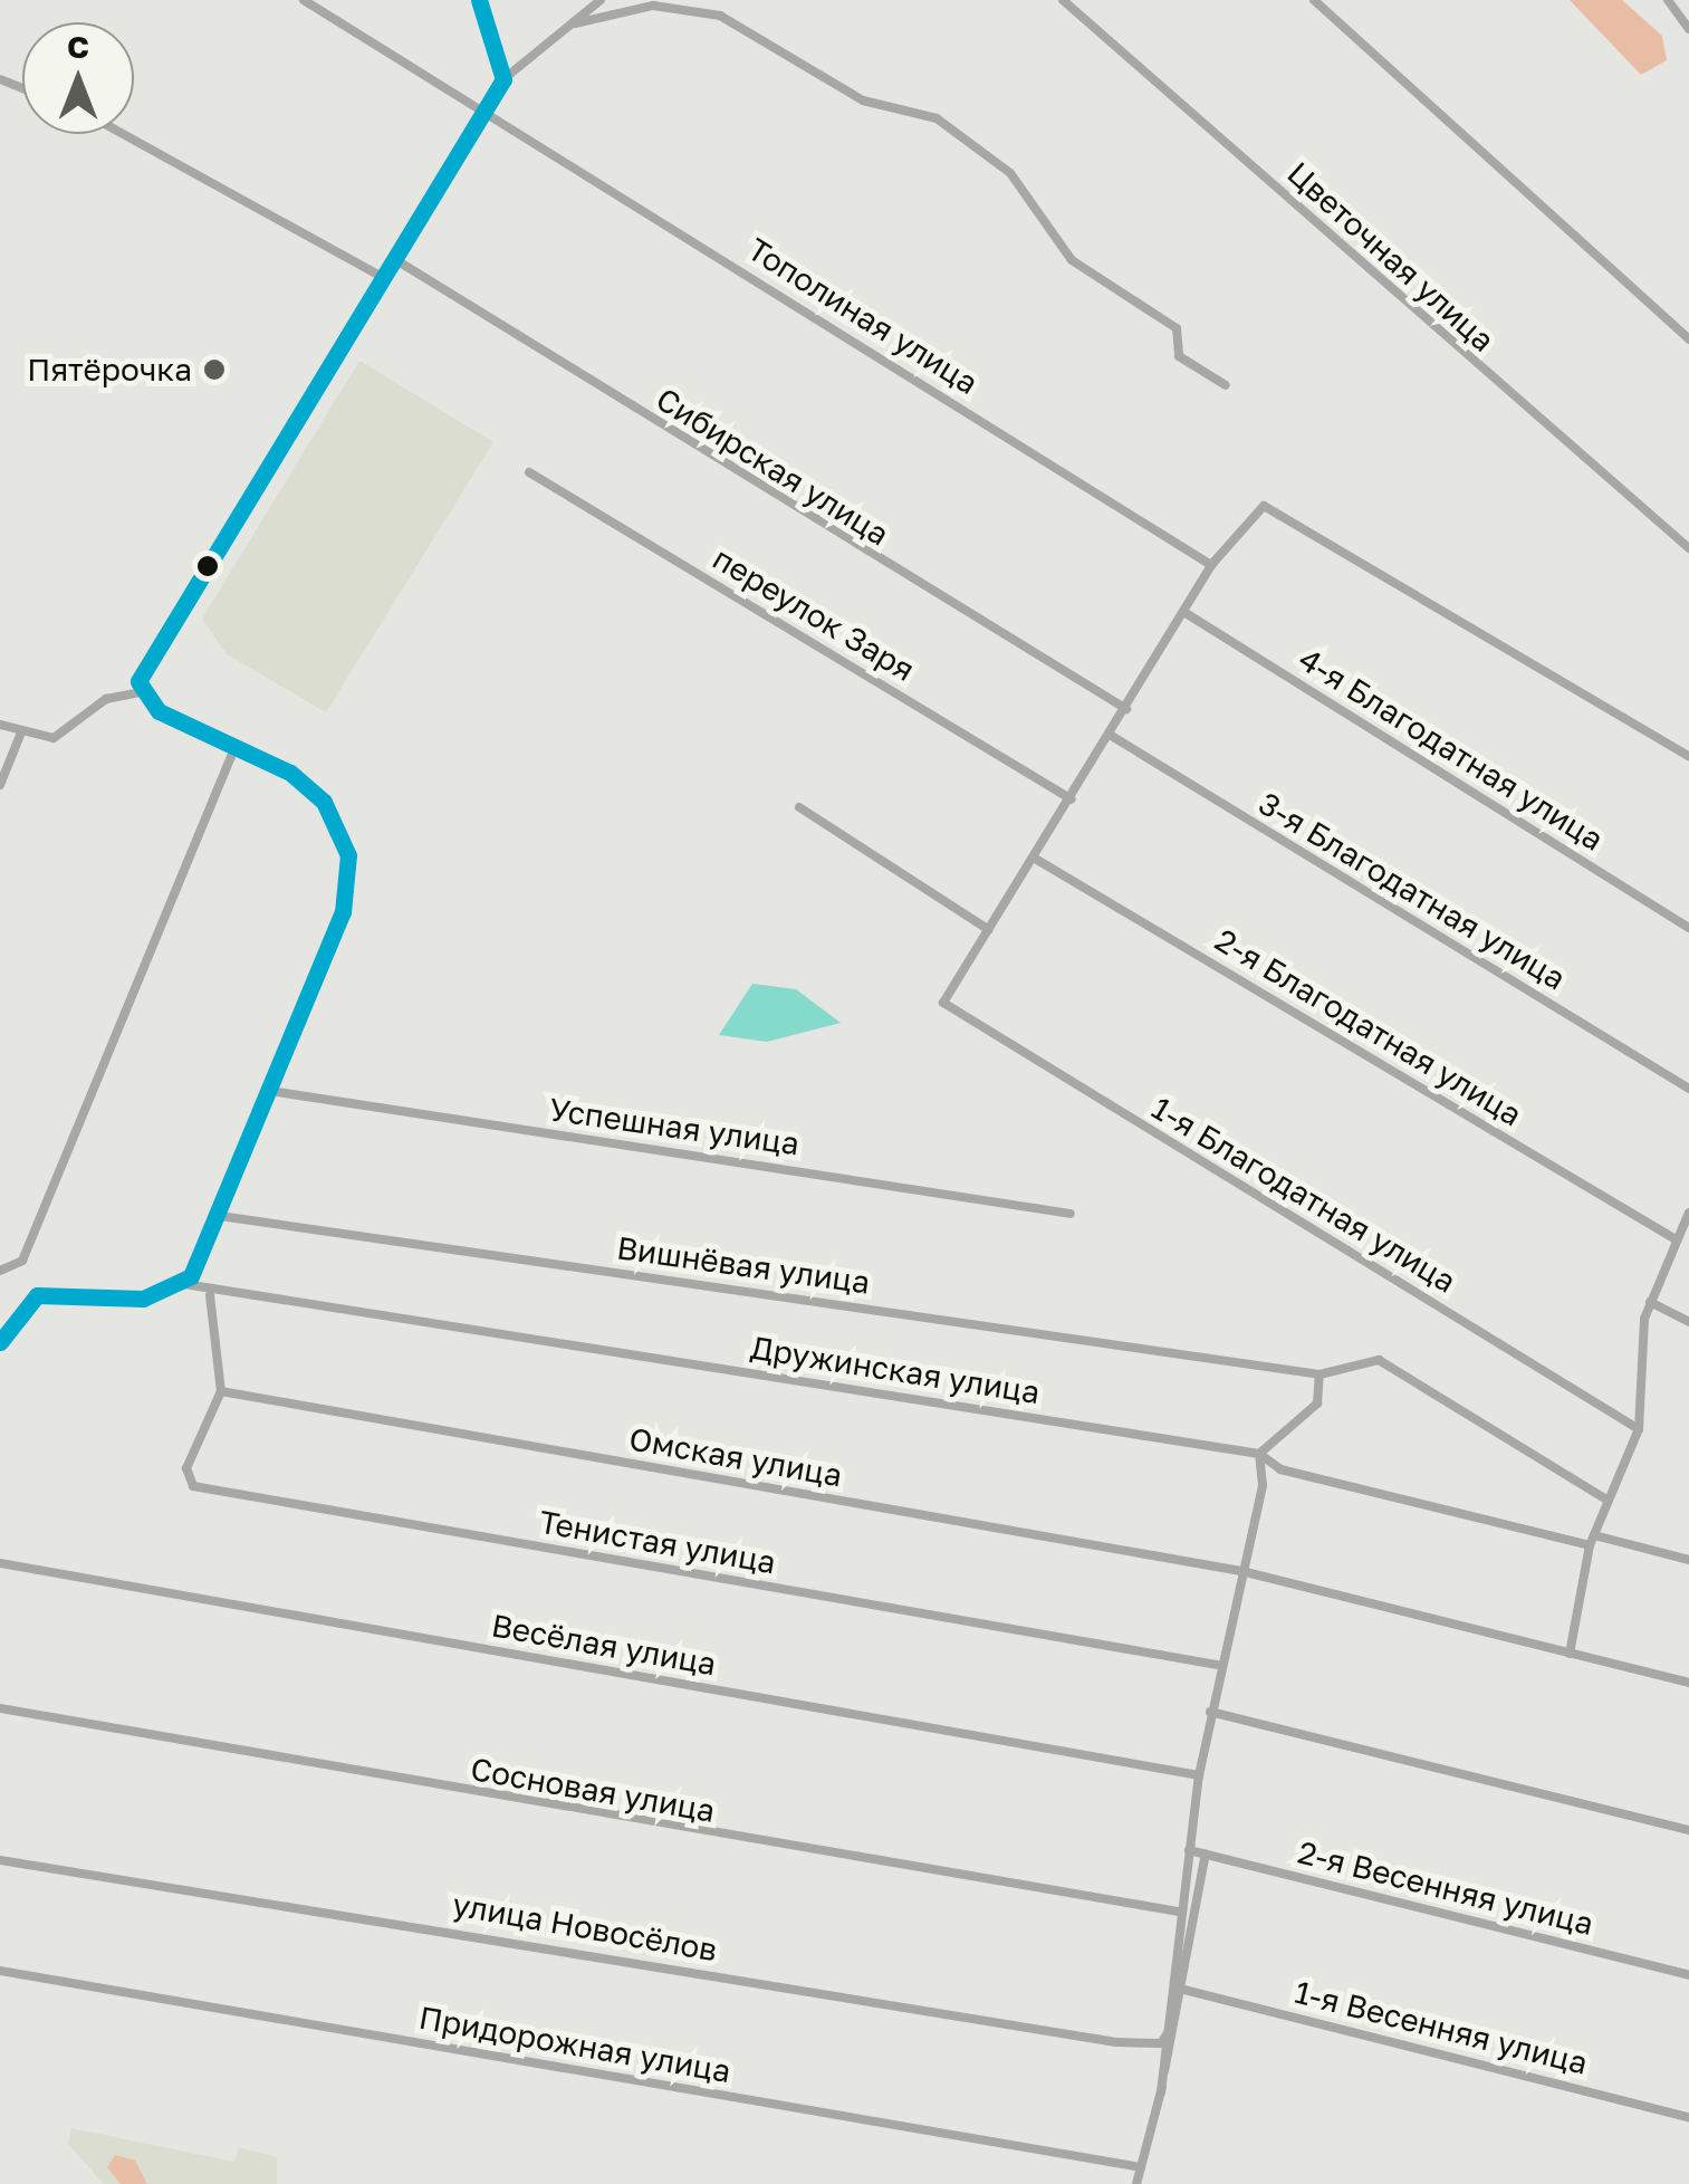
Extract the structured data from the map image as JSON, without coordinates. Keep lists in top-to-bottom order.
{
  "streets": {
    "street": [
      "Цветочная улица",
      "Тополиная улица",
      "Сибирская улица",
      "переулок Заря",
      "4-я Благодатная улица",
      "3-я Благодатная улица",
      "2-я Благодатная улица",
      "Успешная улица",
      "1-я Благодатная улица",
      "Вишнёвая улица",
      "Дружинская улица",
      "Омская улица",
      "Тенистая улица",
      "Весёлая улица",
      "Сосновая улица",
      "2-я Весенняя улица",
      "улица Новосёлов",
      "1-я Весенняя улица",
      "Придорожная улица"
    ]
  },
  "crossings": [
    ["Омская улица", "Тенистая улица"]
  ],
  "places": ["Пятёрочка"],
  "north": "top"
}
